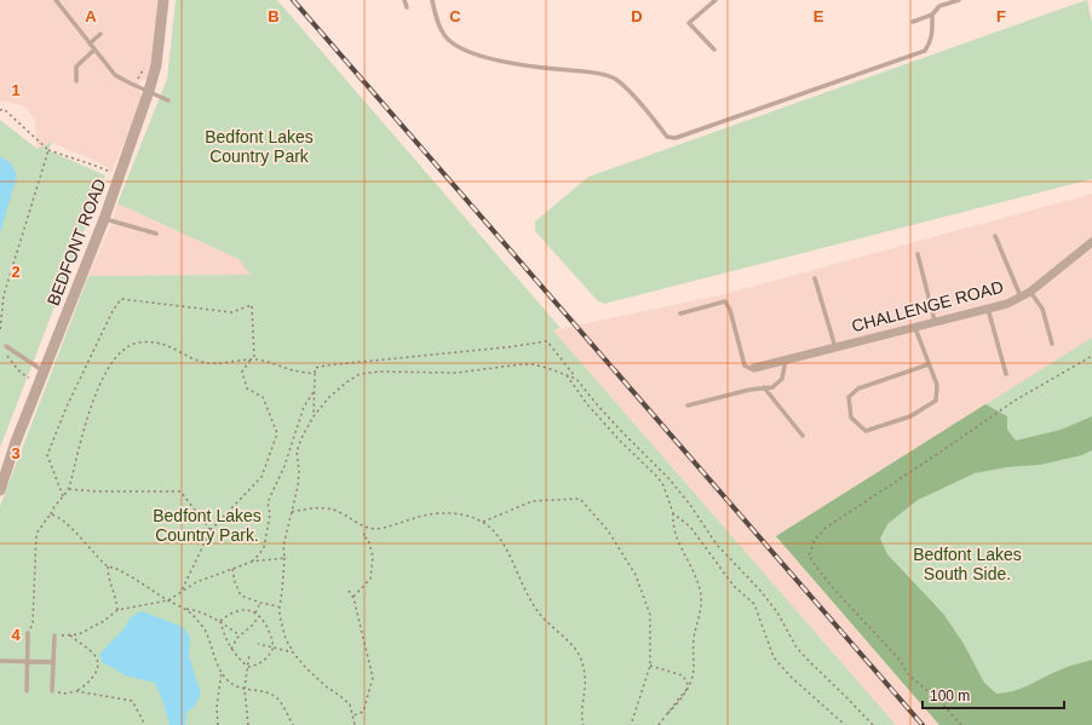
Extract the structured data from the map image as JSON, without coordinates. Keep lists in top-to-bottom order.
{
  "streets": {
    "street": ["BEDFONT ROAD", "CHALLENGE ROAD"]
  },
  "parks": ["Bedfont Lakes Country Park", "Bedfont Lakes Country Park.", "Bedfont Lakes South Side."],
  "scale_bar": "100 m",
  "grid": {
    "columns": [
      "A",
      "B",
      "C",
      "D",
      "E",
      "F"
    ],
    "rows": [
      "1",
      "2",
      "3",
      "4"
    ]
  }
}
